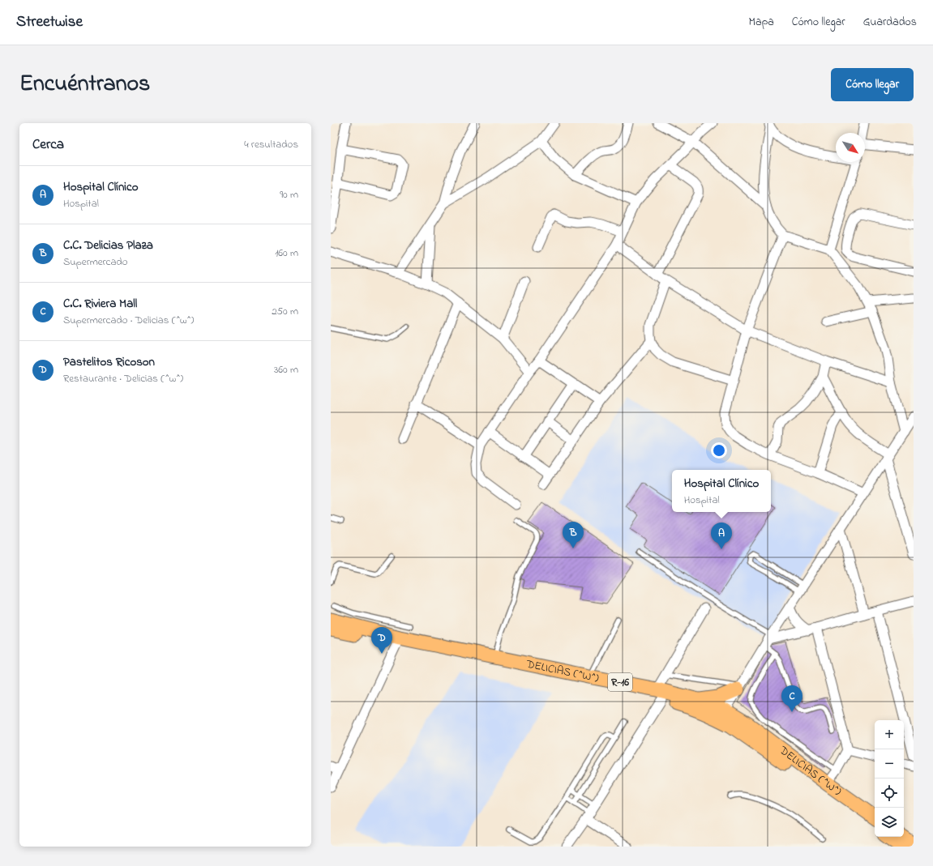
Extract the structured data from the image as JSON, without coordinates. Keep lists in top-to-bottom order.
{
  "streets": {
    "main road": ["DELICIAS (^W^)", "R-16"]
  },
  "north": "bottom right",
  "page": {
    "header": "Streetwise",
    "nav": ["Mapa", "Cómo llegar", "Guardados"],
    "title": "Encuéntranos",
    "buttons": "Cómo llegar",
    "heading": ["Cerca", "4 resultados"],
    "list": [
      {
        "mark": "A",
        "name": "Hospital Clínico",
        "note": "Hospital",
        "value": "90 m"
      },
      {
        "mark": "B",
        "name": "C.C. Delicias Plaza",
        "note": "Supermercado",
        "value": "160 m"
      },
      {
        "mark": "C",
        "name": "C.C. Riviera Mall",
        "note": "Supermercado · Delicias (^w^)",
        "value": "250 m"
      },
      {
        "mark": "D",
        "name": "Pastelitos Ricoson",
        "note": "Restaurante · Delicias (^w^)",
        "value": "360 m"
      }
    ],
    "popup": ["Hospital Clínico", "Hospital"],
    "pins": [
      "B",
      "A",
      "D",
      "C"
    ],
    "map_buttons": ["+", "−"]
  }
}
